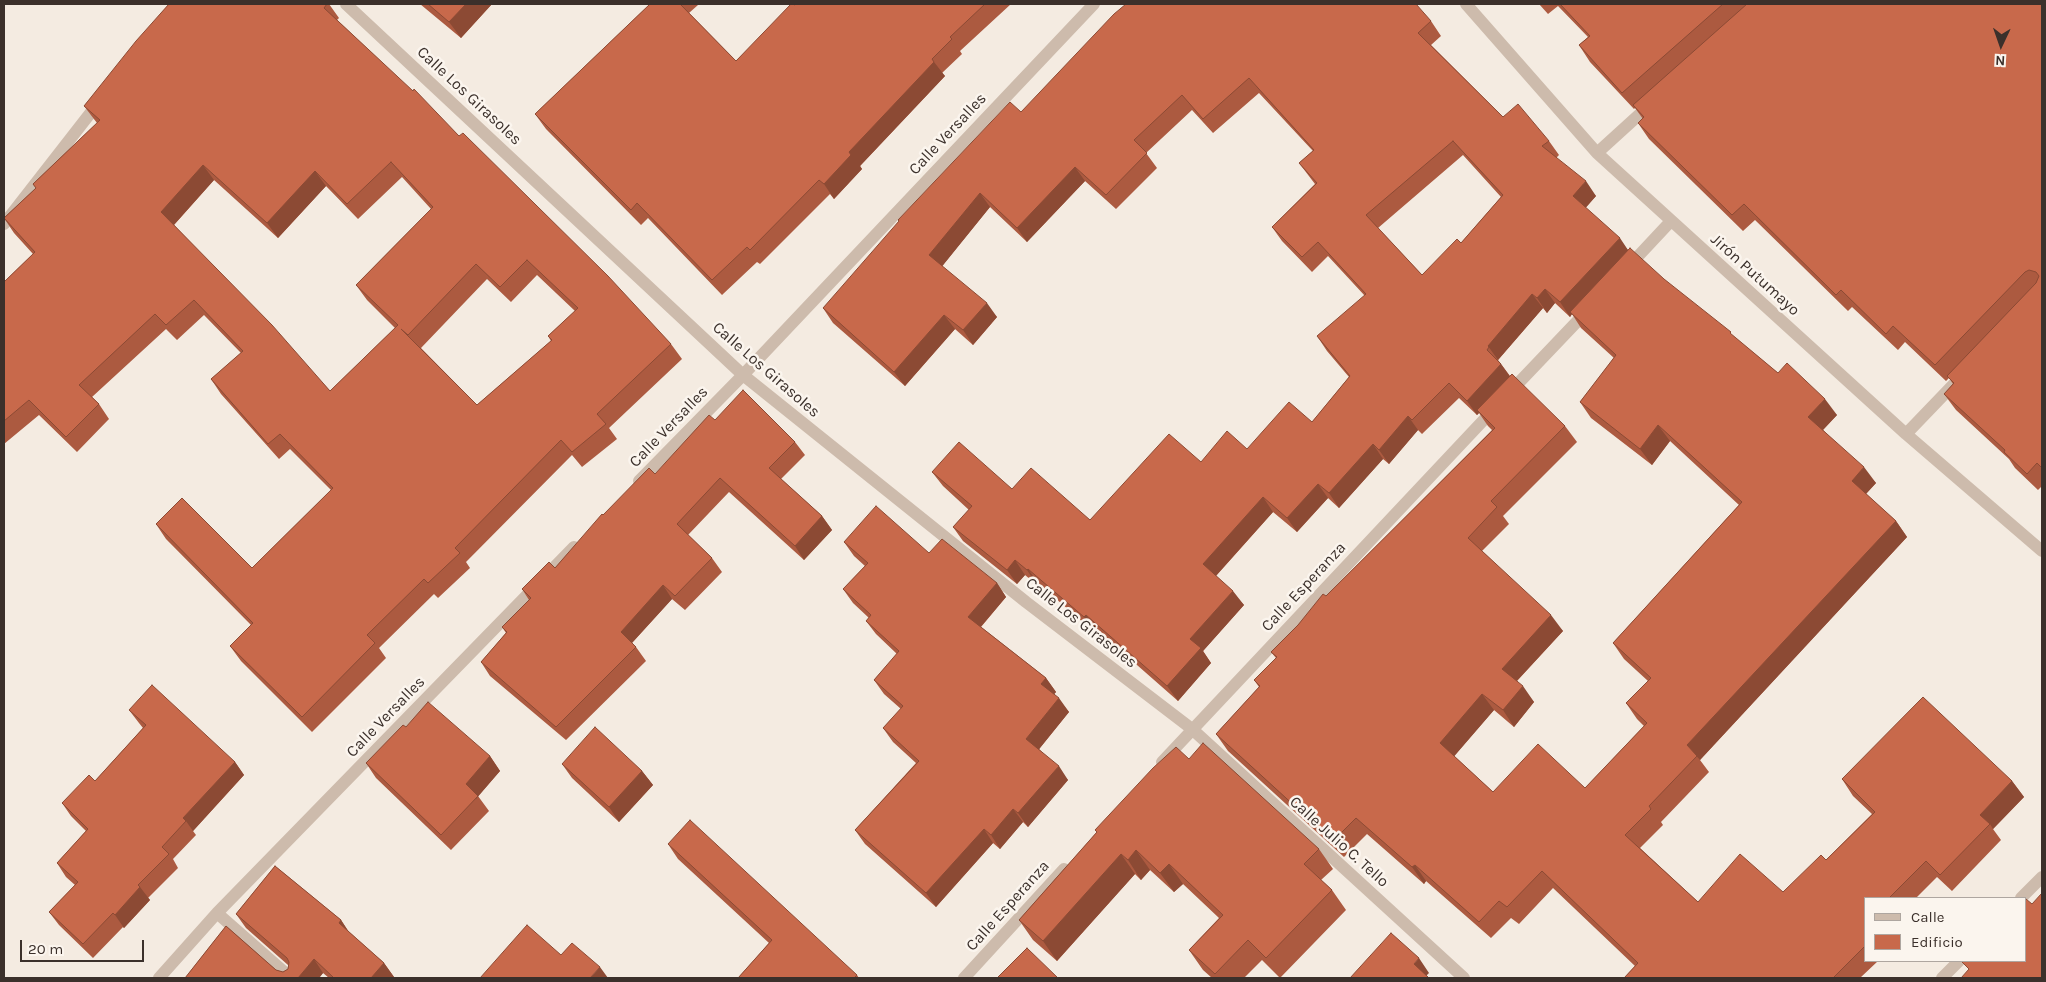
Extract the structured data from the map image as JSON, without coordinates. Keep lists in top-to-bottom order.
{
  "streets": {
    "street": [
      "Calle Los Girasoles",
      "Calle Versalles",
      "Jirón Putumayo",
      "Calle Esperanza",
      "Calle Julio C. Tello"
    ]
  },
  "crossings": [
    ["Calle Los Girasoles", "Calle Versalles"],
    ["Calle Los Girasoles", "Calle Esperanza"],
    ["Calle Los Girasoles", "Calle Julio C. Tello"],
    ["Calle Esperanza", "Calle Julio C. Tello"]
  ],
  "legend": ["Calle", "Edificio"],
  "scale_bar": "20 m",
  "north": "bottom"
}
